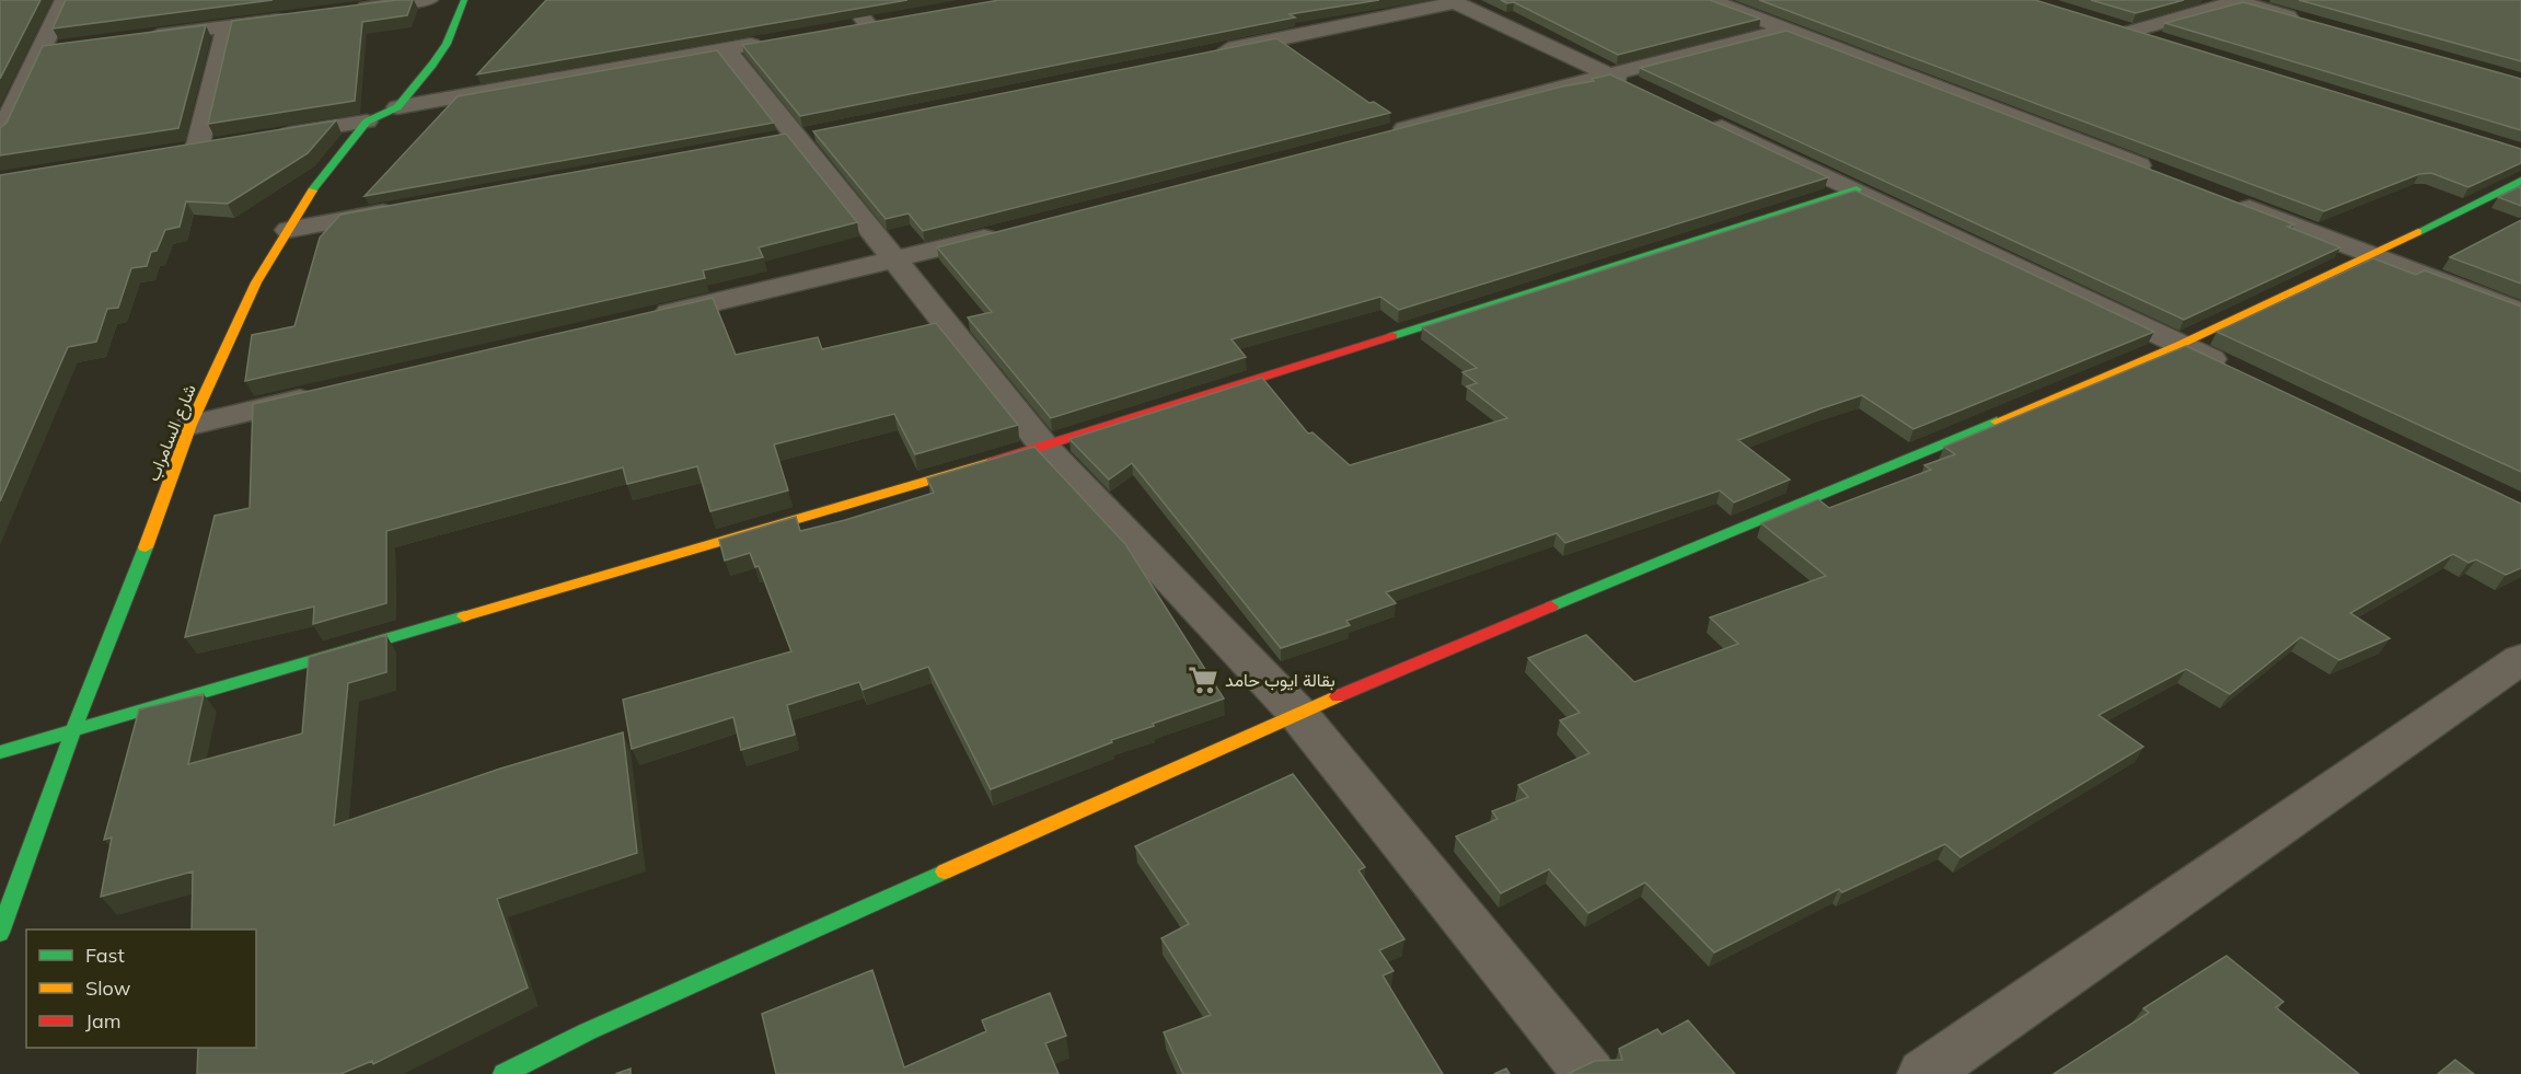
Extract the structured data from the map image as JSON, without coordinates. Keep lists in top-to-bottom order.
{
  "streets": {
    "street": ["شارع السامراب"]
  },
  "places": {
    "supermarket": ["بقالة ايوب حامد"]
  },
  "legend": ["Fast", "Slow", "Jam"]
}
